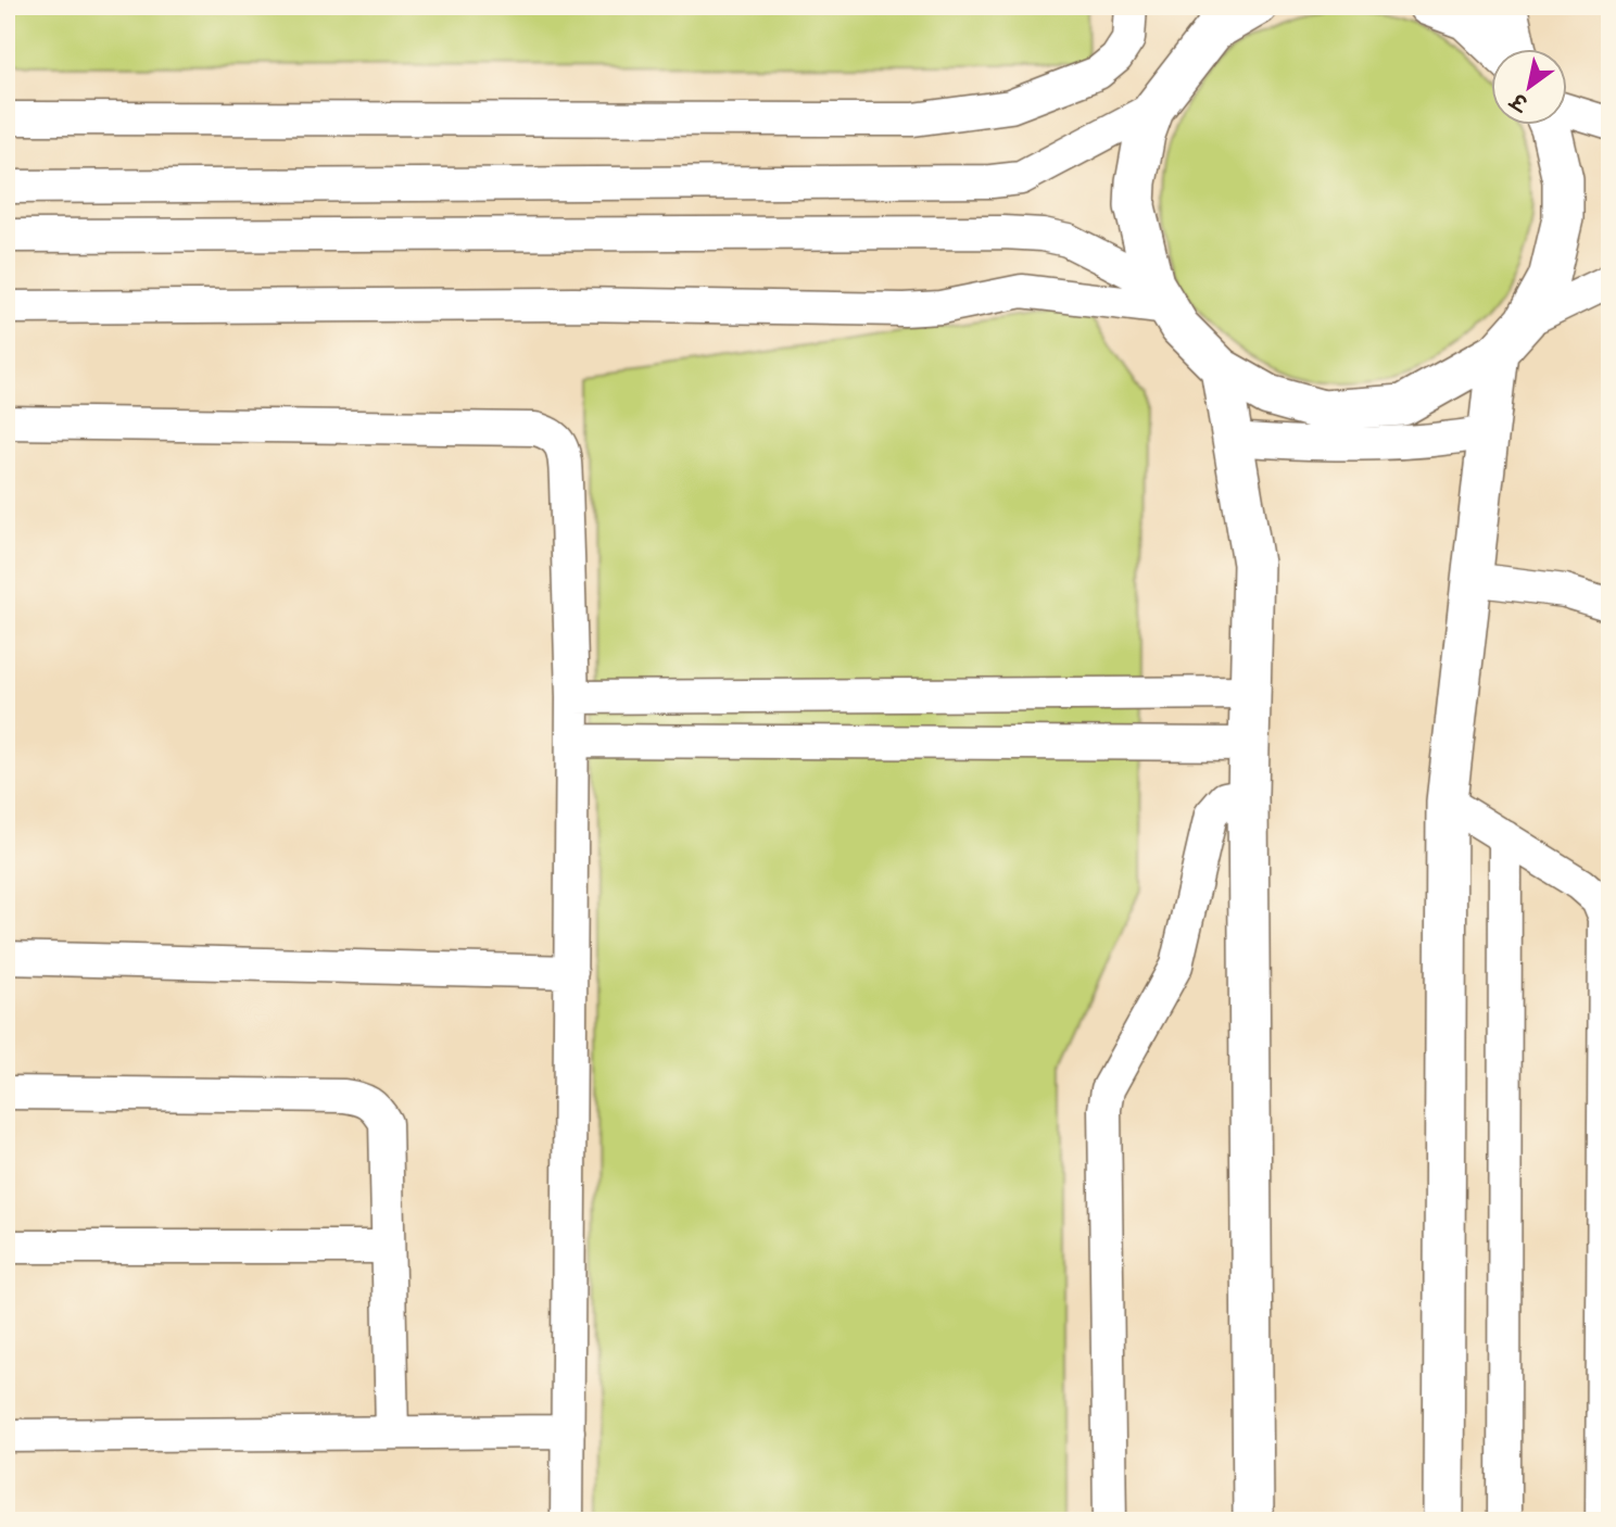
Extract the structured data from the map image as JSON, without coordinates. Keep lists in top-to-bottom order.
{
  "north": "bottom left"
}
